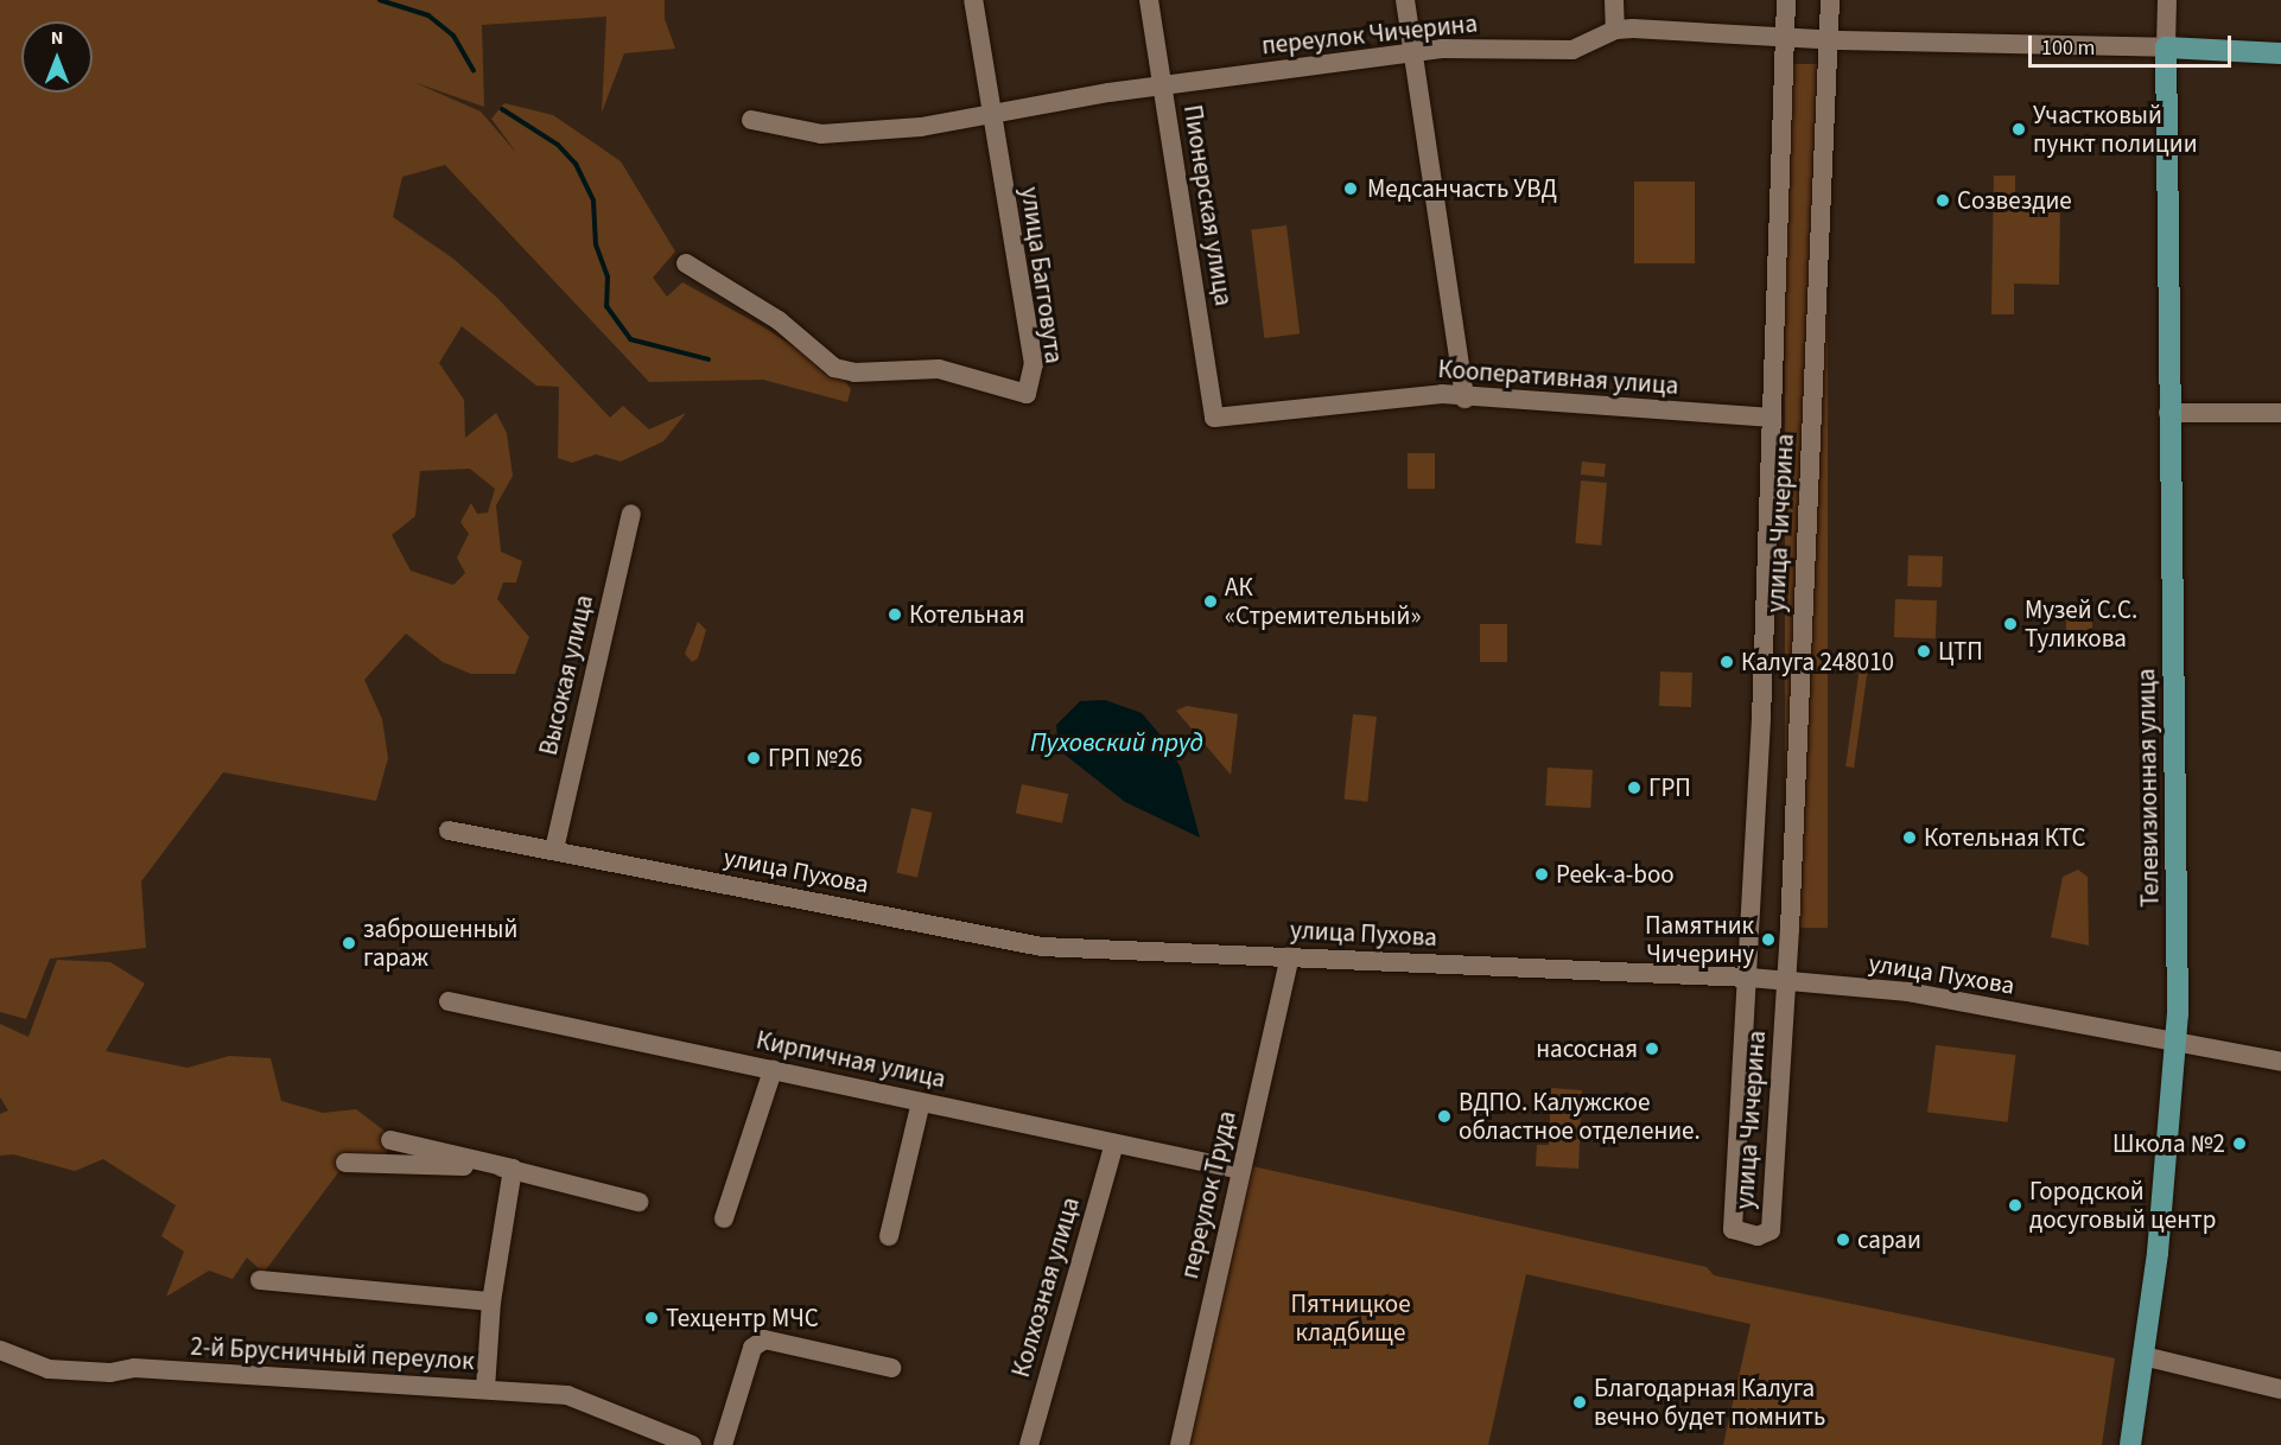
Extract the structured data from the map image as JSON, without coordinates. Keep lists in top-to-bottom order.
{
  "streets": {
    "main road": ["Телевизионная улица"],
    "street": [
      "переулок Чичерина",
      "Пионерская улица",
      "улица Багговута",
      "Кооперативная улица",
      "улица Чичерина",
      "Высокая улица",
      "улица Пухова",
      "Кирпичная улица",
      "переулок Труда",
      "Колхозная улица",
      "2-й Брусничный переулок"
    ]
  },
  "crossings": [
    ["переулок Чичерина", "Пионерская улица"],
    ["переулок Чичерина", "улица Багговута"],
    ["переулок Чичерина", "улица Чичерина"],
    ["переулок Чичерина", "Телевизионная улица"],
    ["Пионерская улица", "Кооперативная улица"],
    ["Кооперативная улица", "улица Чичерина"],
    ["улица Чичерина", "улица Пухова"],
    ["Высокая улица", "улица Пухова"],
    ["Телевизионная улица", "улица Пухова"],
    ["улица Пухова", "переулок Труда"],
    ["Кирпичная улица", "переулок Труда"],
    ["Кирпичная улица", "Колхозная улица"]
  ],
  "water": ["Пуховский пруд"],
  "parks": ["Пятницкое кладбище"],
  "places": [
    "Участковый пункт полиции",
    "Медсанчасть УВД",
    "Созвездие",
    "АК «Стремительный»",
    "Котельная",
    "Музей С.С. Туликова",
    "ЦТП",
    "Калуга 248010",
    "ГРП №26",
    "ГРП",
    "Котельная КТС",
    "Peek-a-boo",
    "Памятник Чичерину",
    "заброшенный гараж",
    "насосная",
    "ВДПО. Калужское областное отделение.",
    "Школа №2",
    "Городской досуговый центр",
    "сараи",
    "Техцентр МЧС",
    "Благодарная Калуга вечно будет помнить"
  ],
  "scale_bar": "100 m",
  "north": "top"
}
